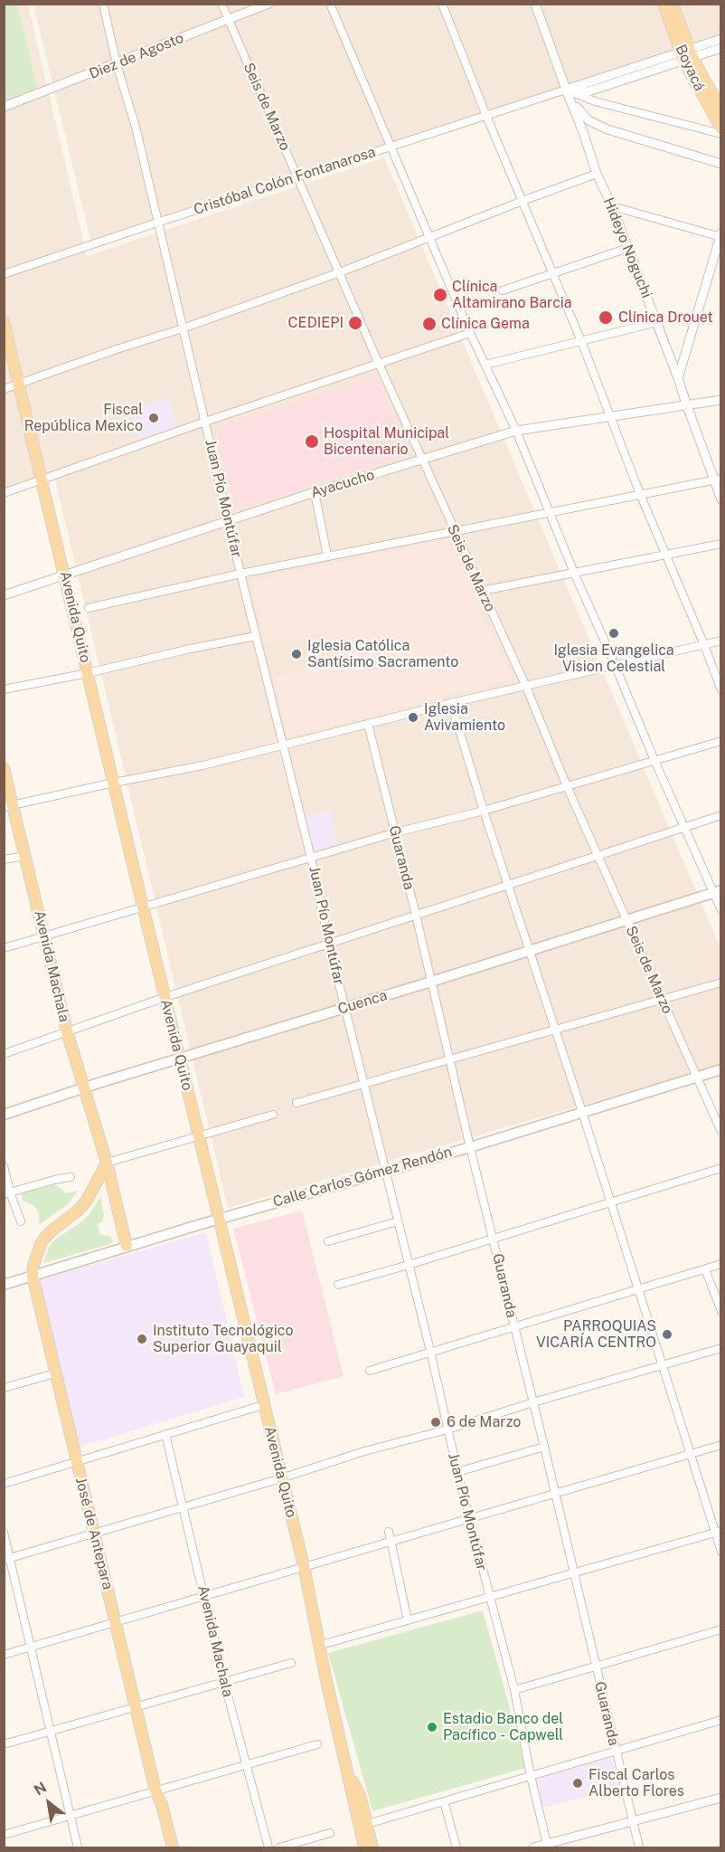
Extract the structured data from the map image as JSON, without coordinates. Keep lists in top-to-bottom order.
{
  "streets": {
    "main road": [
      "Boyacá",
      "Avenida Quito",
      "Avenida Machala",
      "Cuenca",
      "Calle Carlos Gómez Rendón",
      "José de Antepara"
    ],
    "street": [
      "Diez de Agosto",
      "Seis de Marzo",
      "Cristóbal Colón Fontanarosa",
      "Hideyo Noguchi",
      "Ayacucho",
      "Juan Pío Montúfar",
      "Guaranda"
    ]
  },
  "crossings": [
    ["Diez de Agosto", "Seis de Marzo"],
    ["Diez de Agosto", "Juan Pío Montúfar"],
    ["Boyacá", "Cristóbal Colón Fontanarosa"],
    ["Seis de Marzo", "Cristóbal Colón Fontanarosa"],
    ["Seis de Marzo", "Ayacucho"],
    ["Seis de Marzo", "Cuenca"],
    ["Seis de Marzo", "Calle Carlos Gómez Rendón"],
    ["Cristóbal Colón Fontanarosa", "Hideyo Noguchi"],
    ["Cristóbal Colón Fontanarosa", "Juan Pío Montúfar"],
    ["Hideyo Noguchi", "Ayacucho"],
    ["Ayacucho", "Juan Pío Montúfar"],
    ["Ayacucho", "Avenida Quito"],
    ["Juan Pío Montúfar", "Cuenca"],
    ["Juan Pío Montúfar", "Calle Carlos Gómez Rendón"],
    ["Avenida Quito", "Cuenca"],
    ["Avenida Quito", "Calle Carlos Gómez Rendón"],
    ["Guaranda", "Cuenca"],
    ["Guaranda", "Calle Carlos Gómez Rendón"],
    ["Avenida Machala", "Cuenca"],
    ["Avenida Machala", "Calle Carlos Gómez Rendón"],
    ["Calle Carlos Gómez Rendón", "José de Antepara"]
  ],
  "places": [
    "Clínica Altamirano Barcia",
    "Clínica Drouet",
    "CEDIEPI",
    "Clínica Gema",
    "Fiscal República Mexico",
    "Hospital Municipal Bicentenario",
    "Iglesia Evangelica Vision Celestial",
    "Iglesia Católica Santísimo Sacramento",
    "Iglesia Avivamiento",
    "PARROQUIAS VICARÍA CENTRO",
    "Instituto Tecnológico Superior Guayaquil",
    "6 de Marzo",
    "Estadio Banco del Pacífico - Capwell",
    "Fiscal Carlos Alberto Flores"
  ],
  "north": "top left"
}
